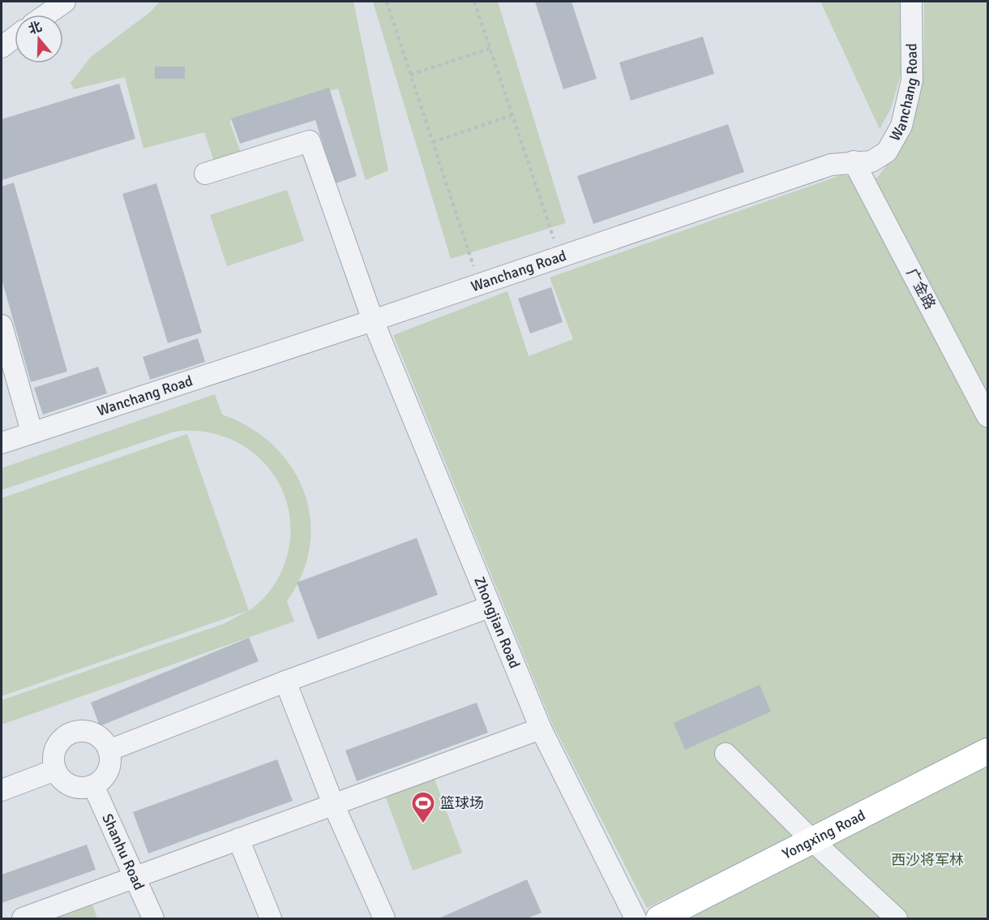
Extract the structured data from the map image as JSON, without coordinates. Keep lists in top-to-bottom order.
{
  "streets": {
    "main road": ["Yongxing Road"],
    "street": [
      "Wanchang Road",
      "广金路",
      "Zhongjian Road",
      "Shanhu Road"
    ]
  },
  "crossings": [
    ["Wanchang Road", "广金路"],
    ["Wanchang Road", "Zhongjian Road"]
  ],
  "parks": ["西沙将军林"],
  "places": {
    "sports": ["篮球场"]
  },
  "north": "top"
}
